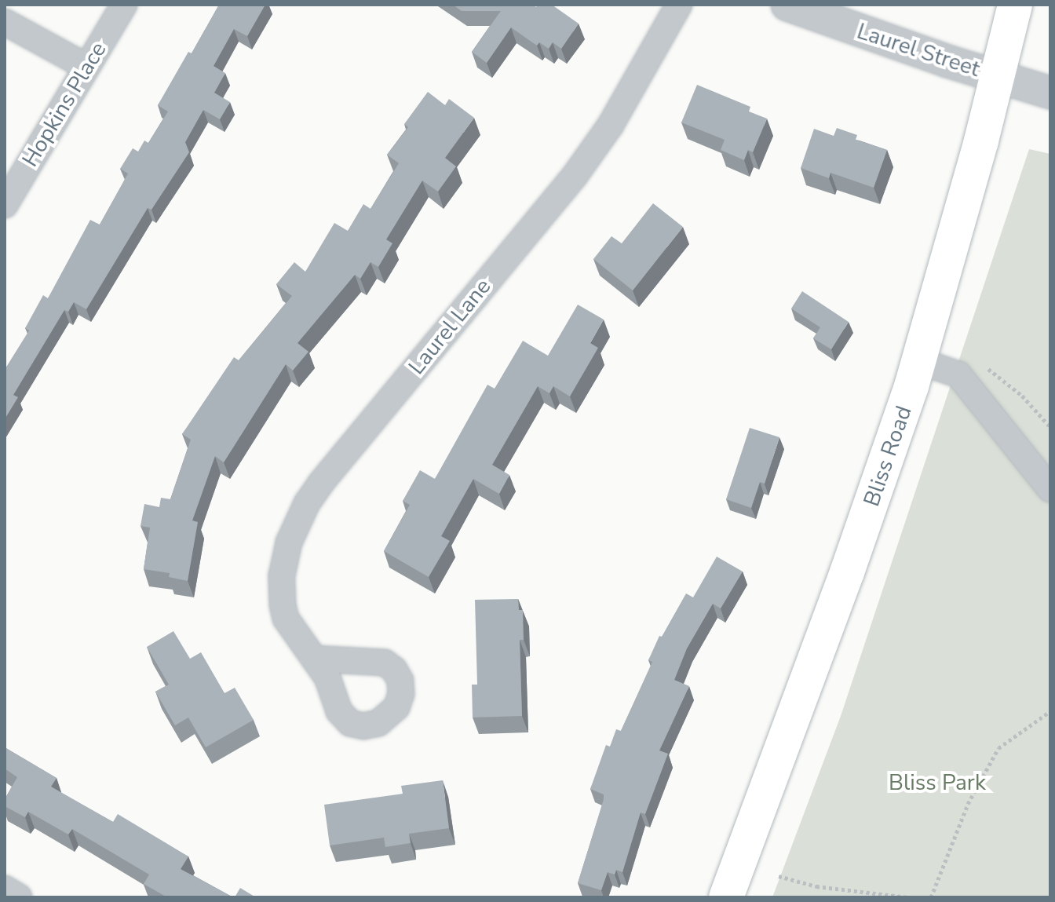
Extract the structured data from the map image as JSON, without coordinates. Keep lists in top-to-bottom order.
{
  "streets": {
    "main road": ["Bliss Road"],
    "street": ["Laurel Street", "Hopkins Place", "Laurel Lane"]
  },
  "crossings": [
    ["Laurel Street", "Bliss Road"]
  ],
  "parks": ["Bliss Park"]
}
